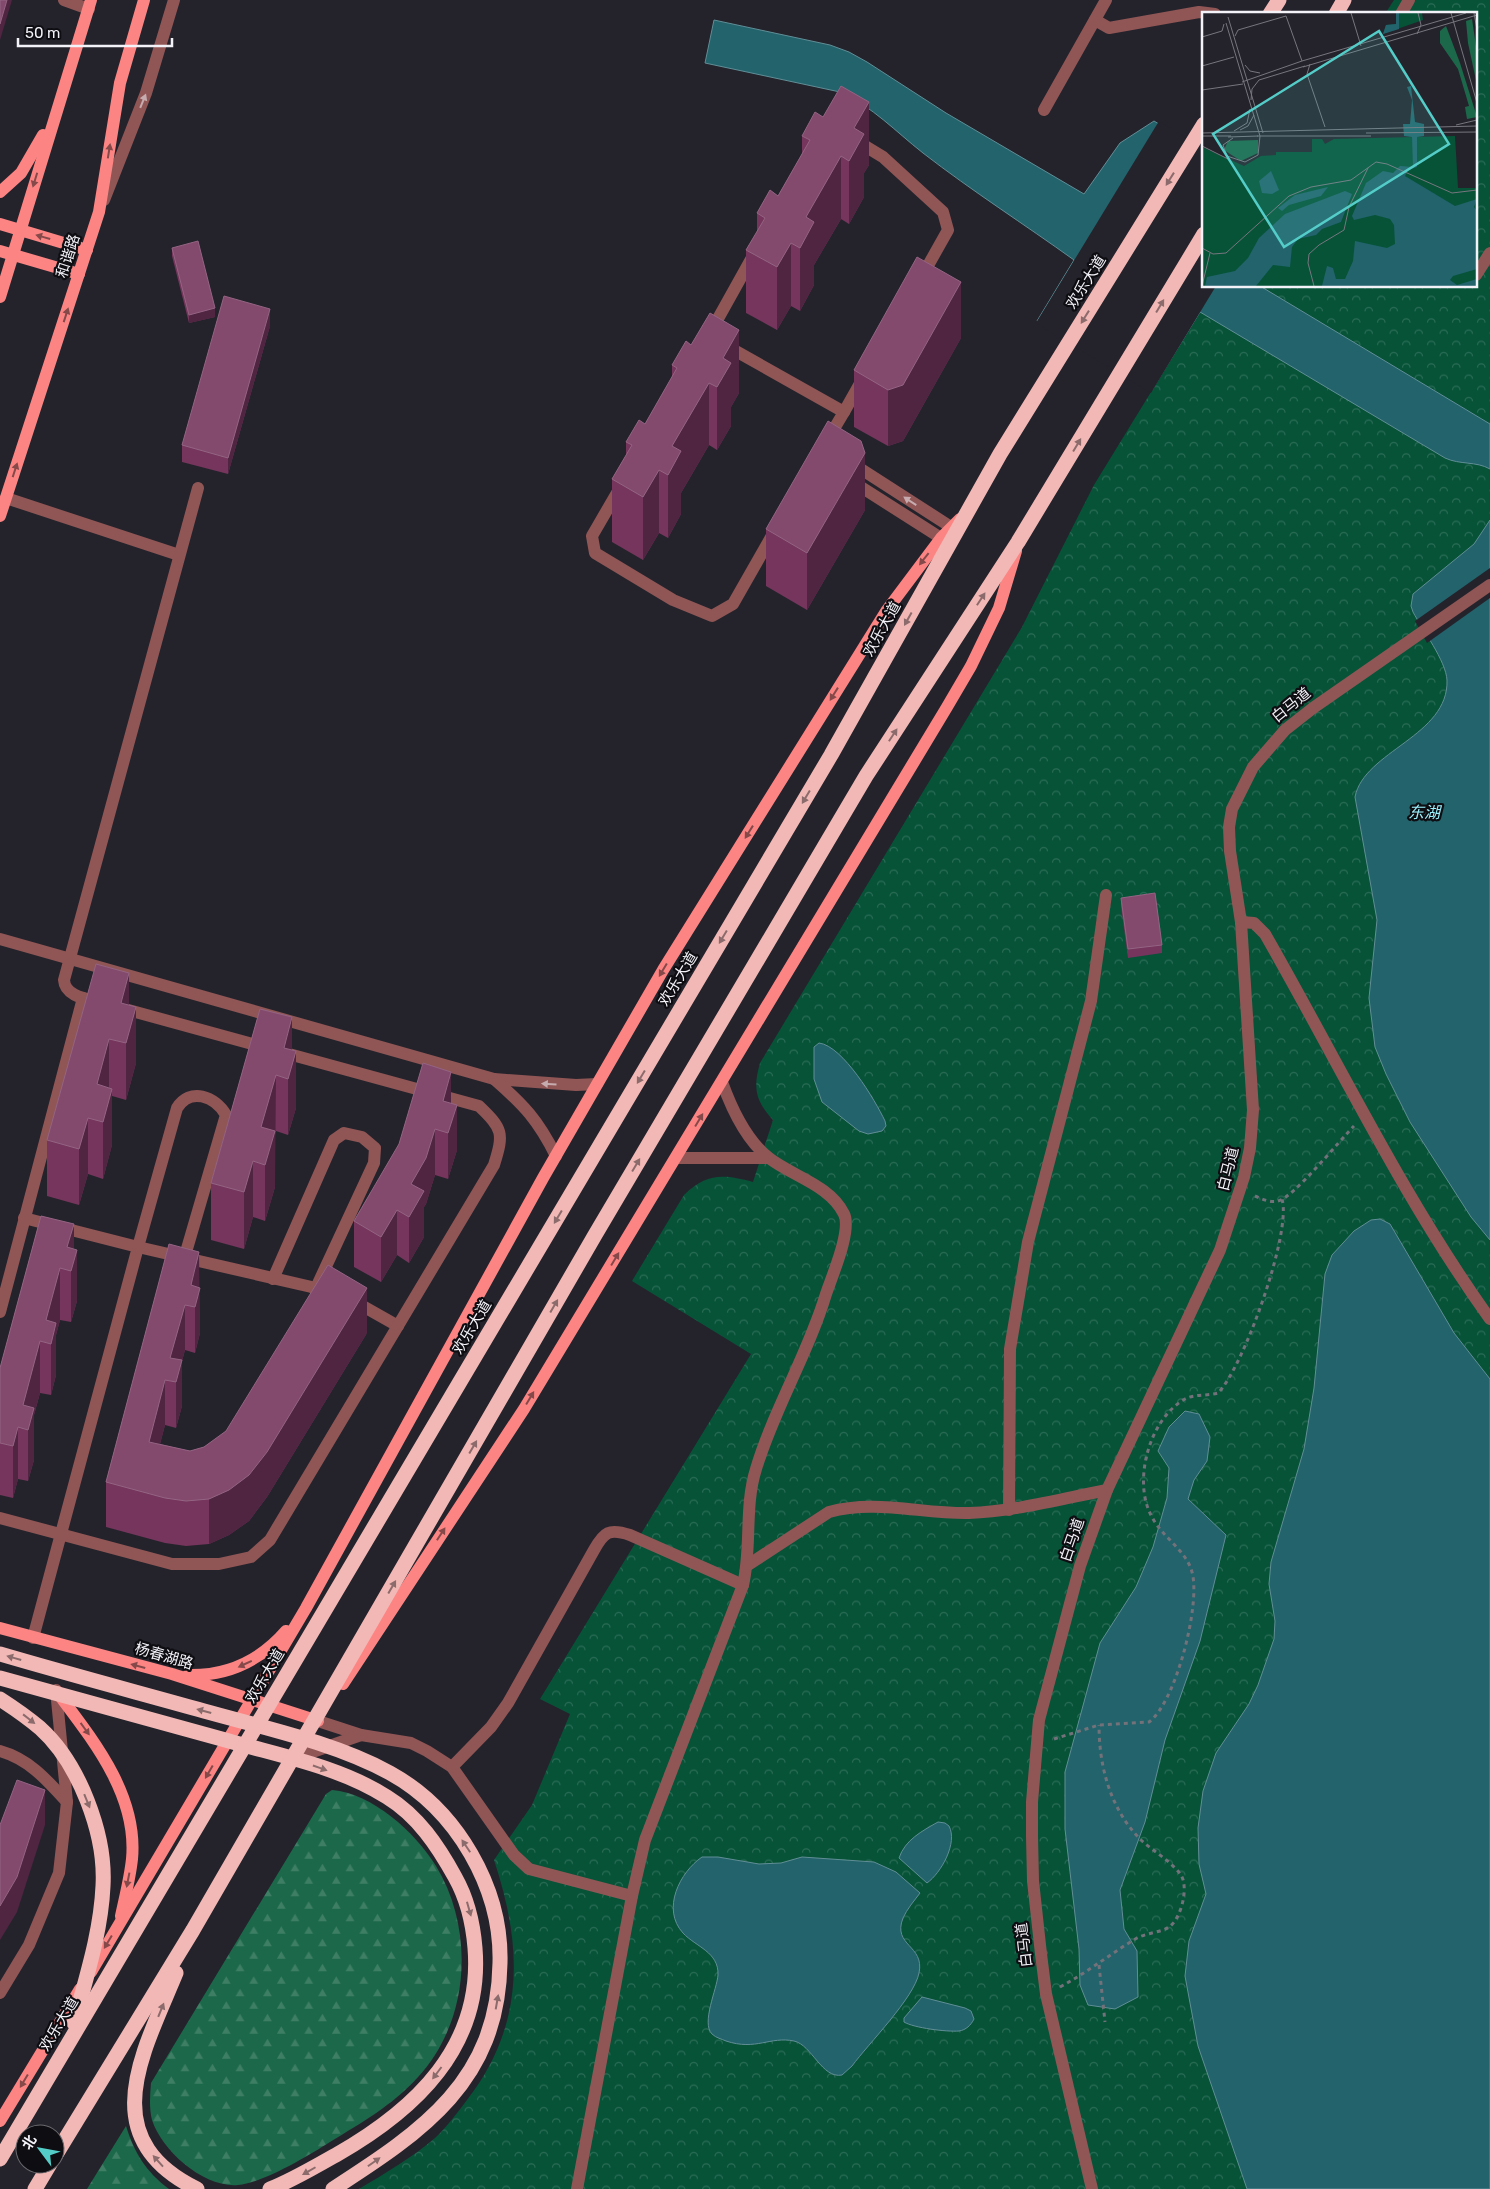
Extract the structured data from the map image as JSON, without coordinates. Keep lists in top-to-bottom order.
{
  "streets": {
    "highway": ["欢乐大道"],
    "main road": ["和谐路", "杨春湖路"],
    "street": ["白马道"]
  },
  "crossings": [
    ["欢乐大道", "杨春湖路"]
  ],
  "water": ["东湖"],
  "scale_bar": "50 m",
  "north": "top left"
}
